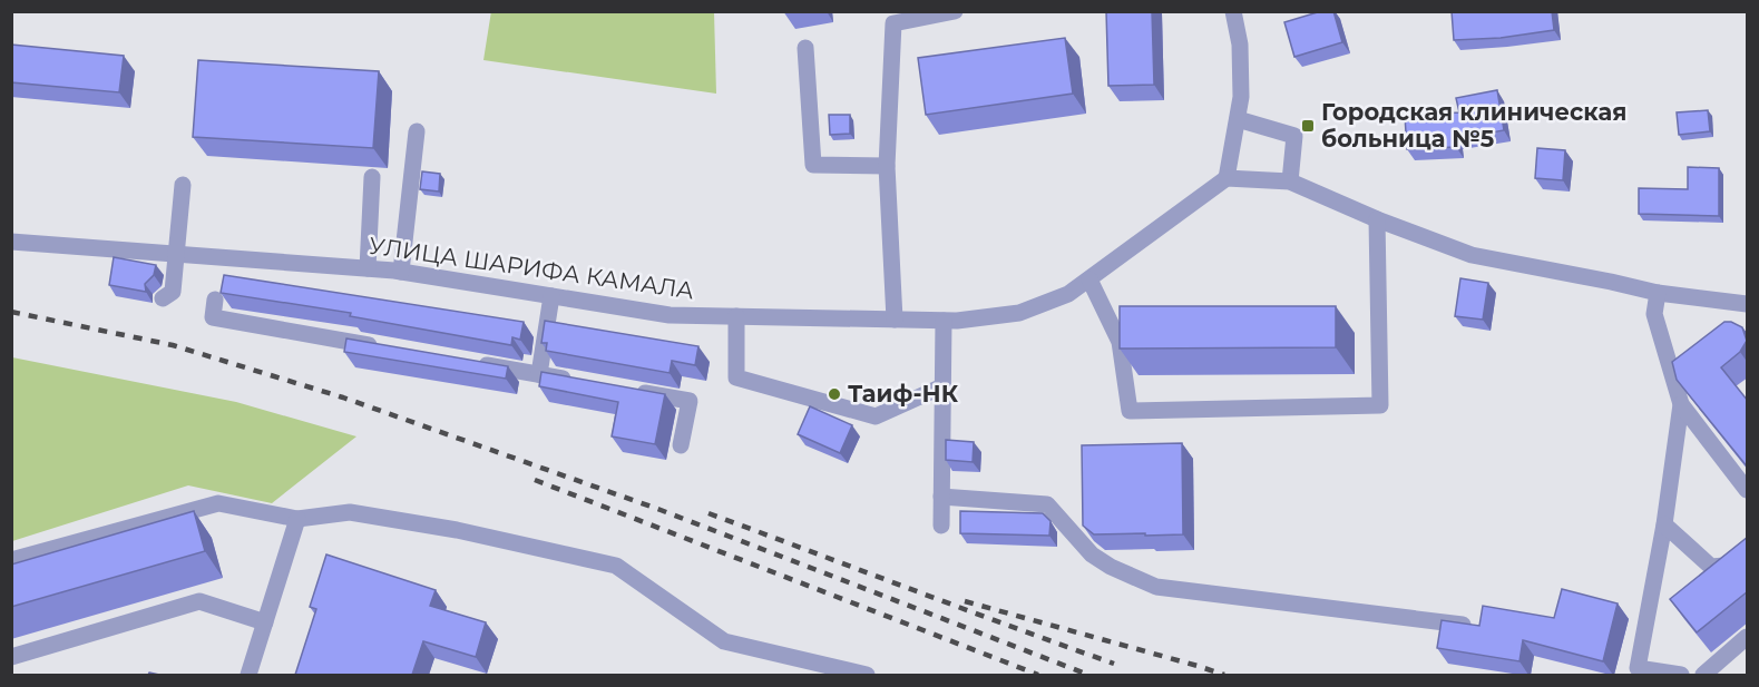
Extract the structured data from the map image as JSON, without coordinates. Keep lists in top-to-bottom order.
{
  "streets": {
    "street": ["УЛИЦА ШАРИФА КАМАЛА"]
  },
  "places": {
    "transit": ["Городская клиническая больница №5"],
    "other": ["Таиф-НК"]
  }
}
